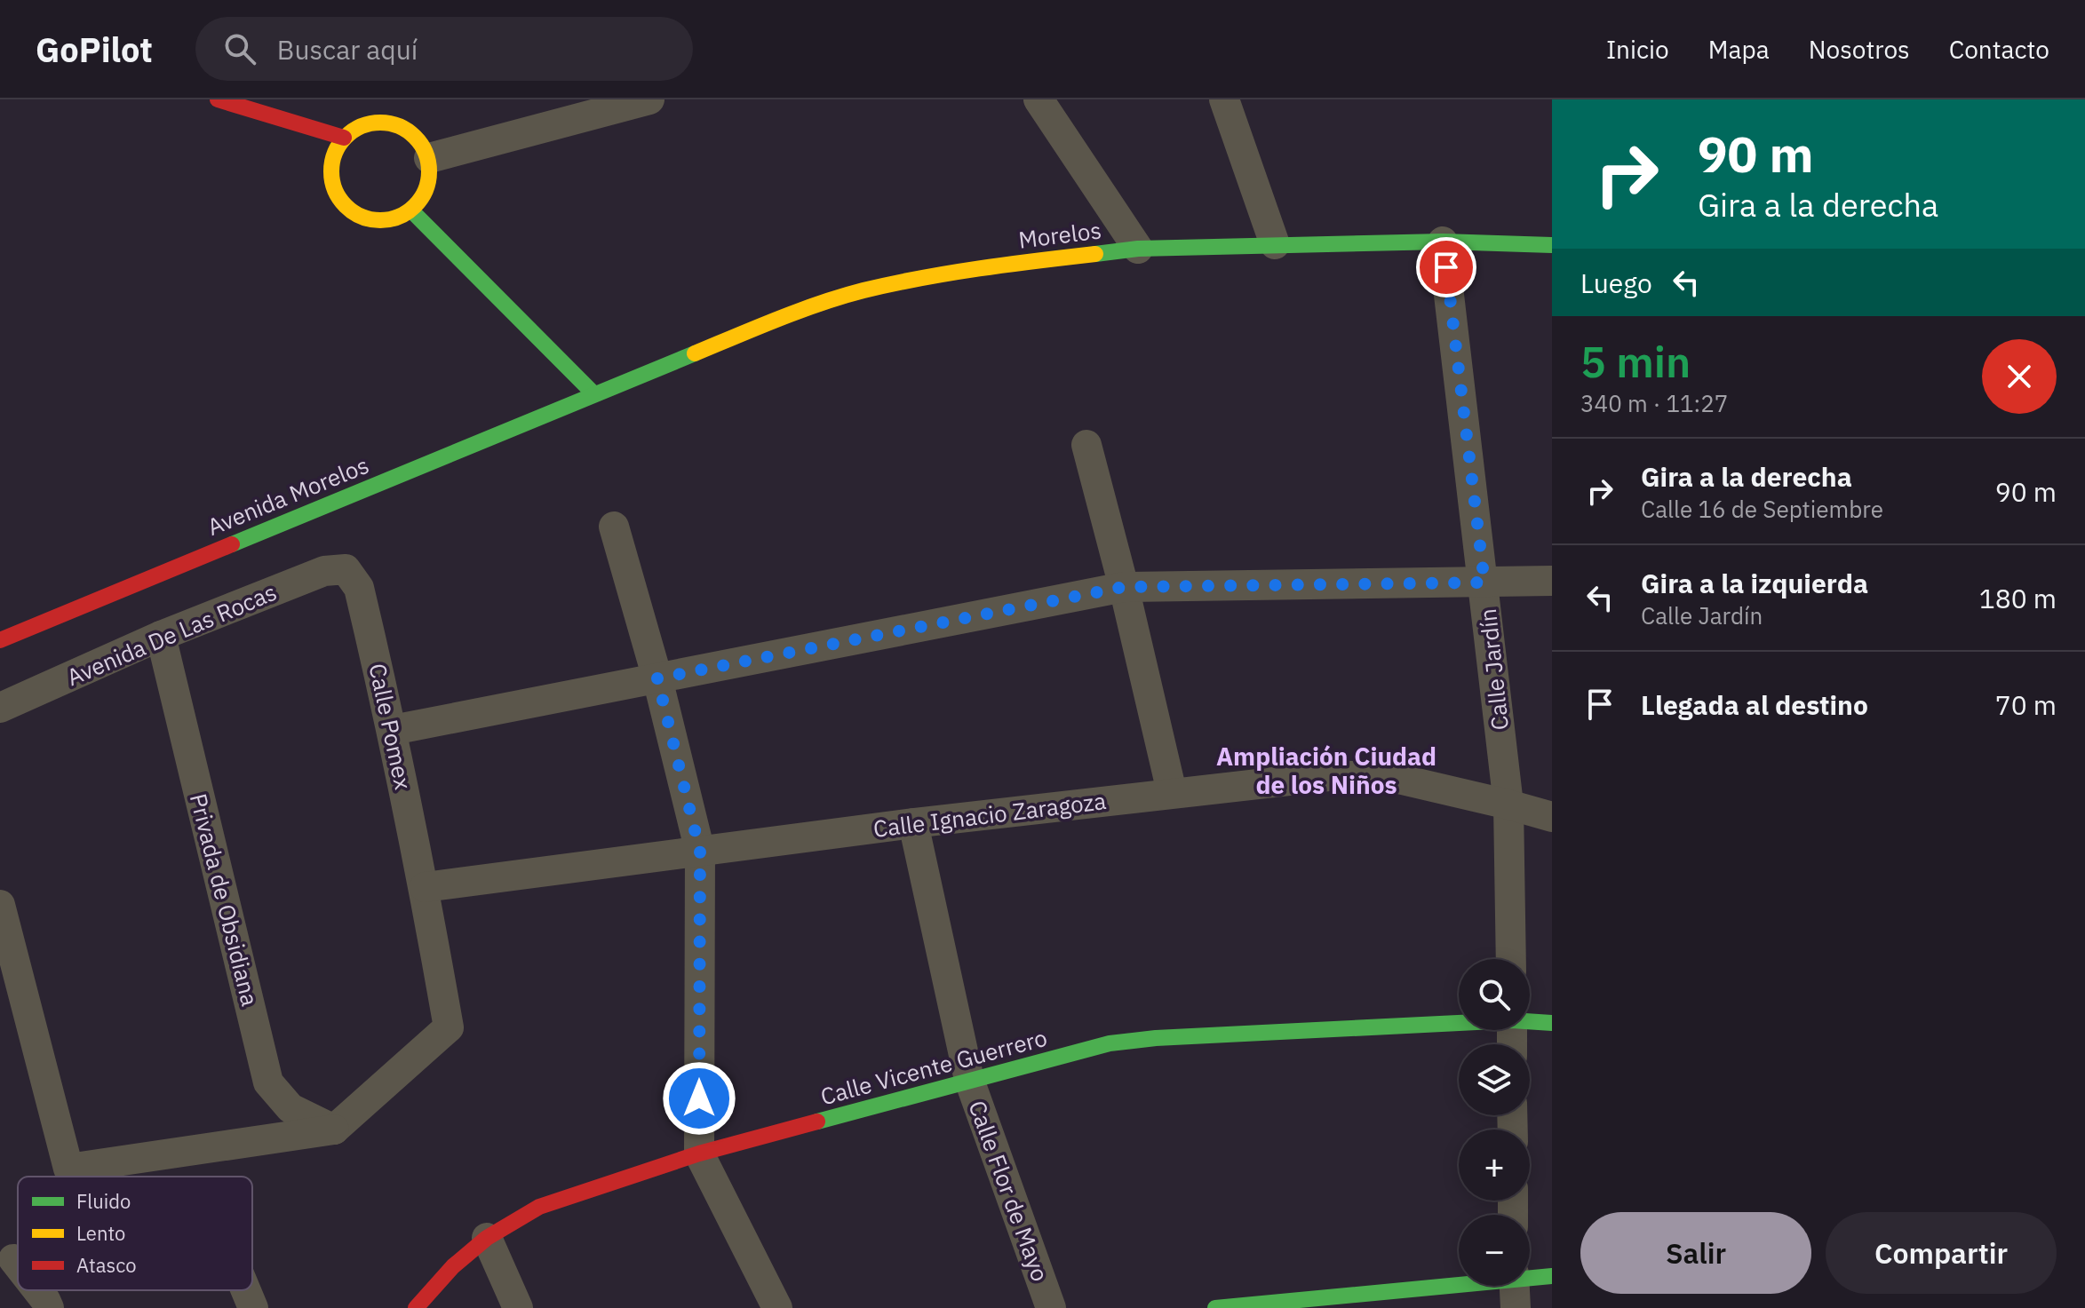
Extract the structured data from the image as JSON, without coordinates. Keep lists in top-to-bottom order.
{
  "streets": {
    "street": [
      "Morelos",
      "Avenida Morelos",
      "Avenida De Las Rocas",
      "Calle Jardín",
      "Calle Pomex",
      "Calle Ignacio Zaragoza",
      "Privada de Obsidiana",
      "Calle Vicente Guerrero",
      "Calle Flor de Mayo"
    ]
  },
  "crossings": [
    ["Morelos", "Avenida Morelos"],
    ["Morelos", "Calle Jardín"],
    ["Avenida De Las Rocas", "Calle Pomex"],
    ["Avenida De Las Rocas", "Privada de Obsidiana"],
    ["Calle Jardín", "Calle Ignacio Zaragoza"],
    ["Calle Pomex", "Calle Ignacio Zaragoza"],
    ["Calle Pomex", "Privada de Obsidiana"],
    ["Calle Ignacio Zaragoza", "Calle Flor de Mayo"],
    ["Calle Vicente Guerrero", "Calle Flor de Mayo"]
  ],
  "districts": ["Ampliación Ciudad de los Niños"],
  "legend": ["Fluido", "Lento", "Atasco"],
  "page": {
    "header": "GoPilot",
    "search": "Buscar aquí",
    "nav": [
      "Inicio",
      "Mapa",
      "Nosotros",
      "Contacto"
    ],
    "turn": ["90 m", "Gira a la derecha"],
    "then": "Luego",
    "heading": ["5 min", "340 m · 11:27"],
    "list": [
      {
        "name": "Gira a la derecha",
        "note": "Calle 16 de Septiembre",
        "value": "90 m"
      },
      {
        "name": "Gira a la izquierda",
        "note": "Calle Jardín",
        "value": "180 m"
      },
      {
        "name": "Llegada al destino",
        "value": "70 m"
      }
    ],
    "map_buttons": ["+", "−"],
    "buttons": ["Salir", "Compartir"]
  }
}
